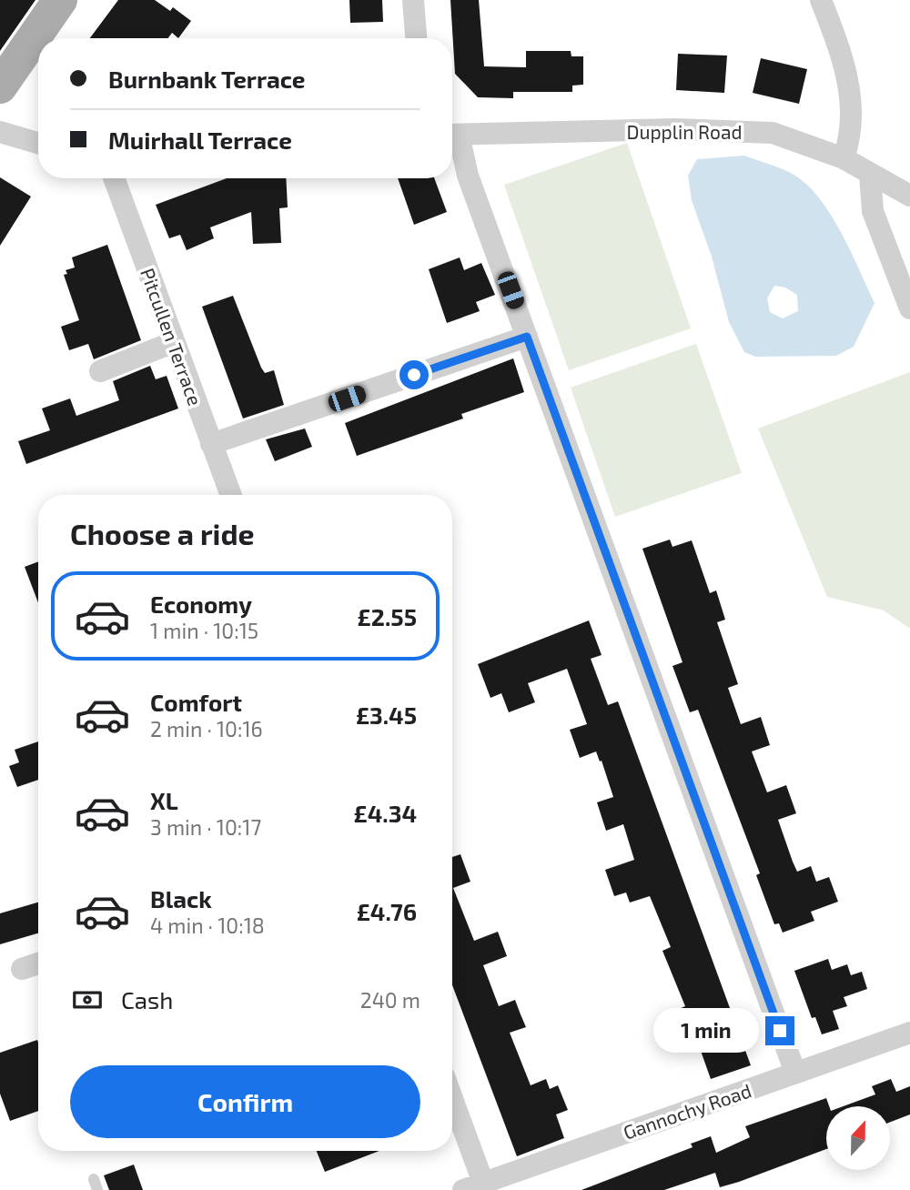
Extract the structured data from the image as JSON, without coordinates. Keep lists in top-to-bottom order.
{
  "streets": {
    "street": ["Dupplin Road", "Pitcullen Terrace", "Gannochy Road"]
  },
  "north": "top",
  "page": {
    "banner": ["Burnbank Terrace", "Muirhall Terrace"],
    "heading": "Choose a ride",
    "list": [
      {
        "name": "Economy",
        "note": "1 min · 10:15",
        "value": "£2.55"
      },
      {
        "name": "Comfort",
        "note": "2 min · 10:16",
        "value": "£3.45"
      },
      {
        "name": "XL",
        "note": "3 min · 10:17",
        "value": "£4.34"
      },
      {
        "name": "Black",
        "note": "4 min · 10:18",
        "value": "£4.76"
      }
    ],
    "pay": ["Cash", "240 m"],
    "bubble": "1 min",
    "buttons": "Confirm"
  }
}
